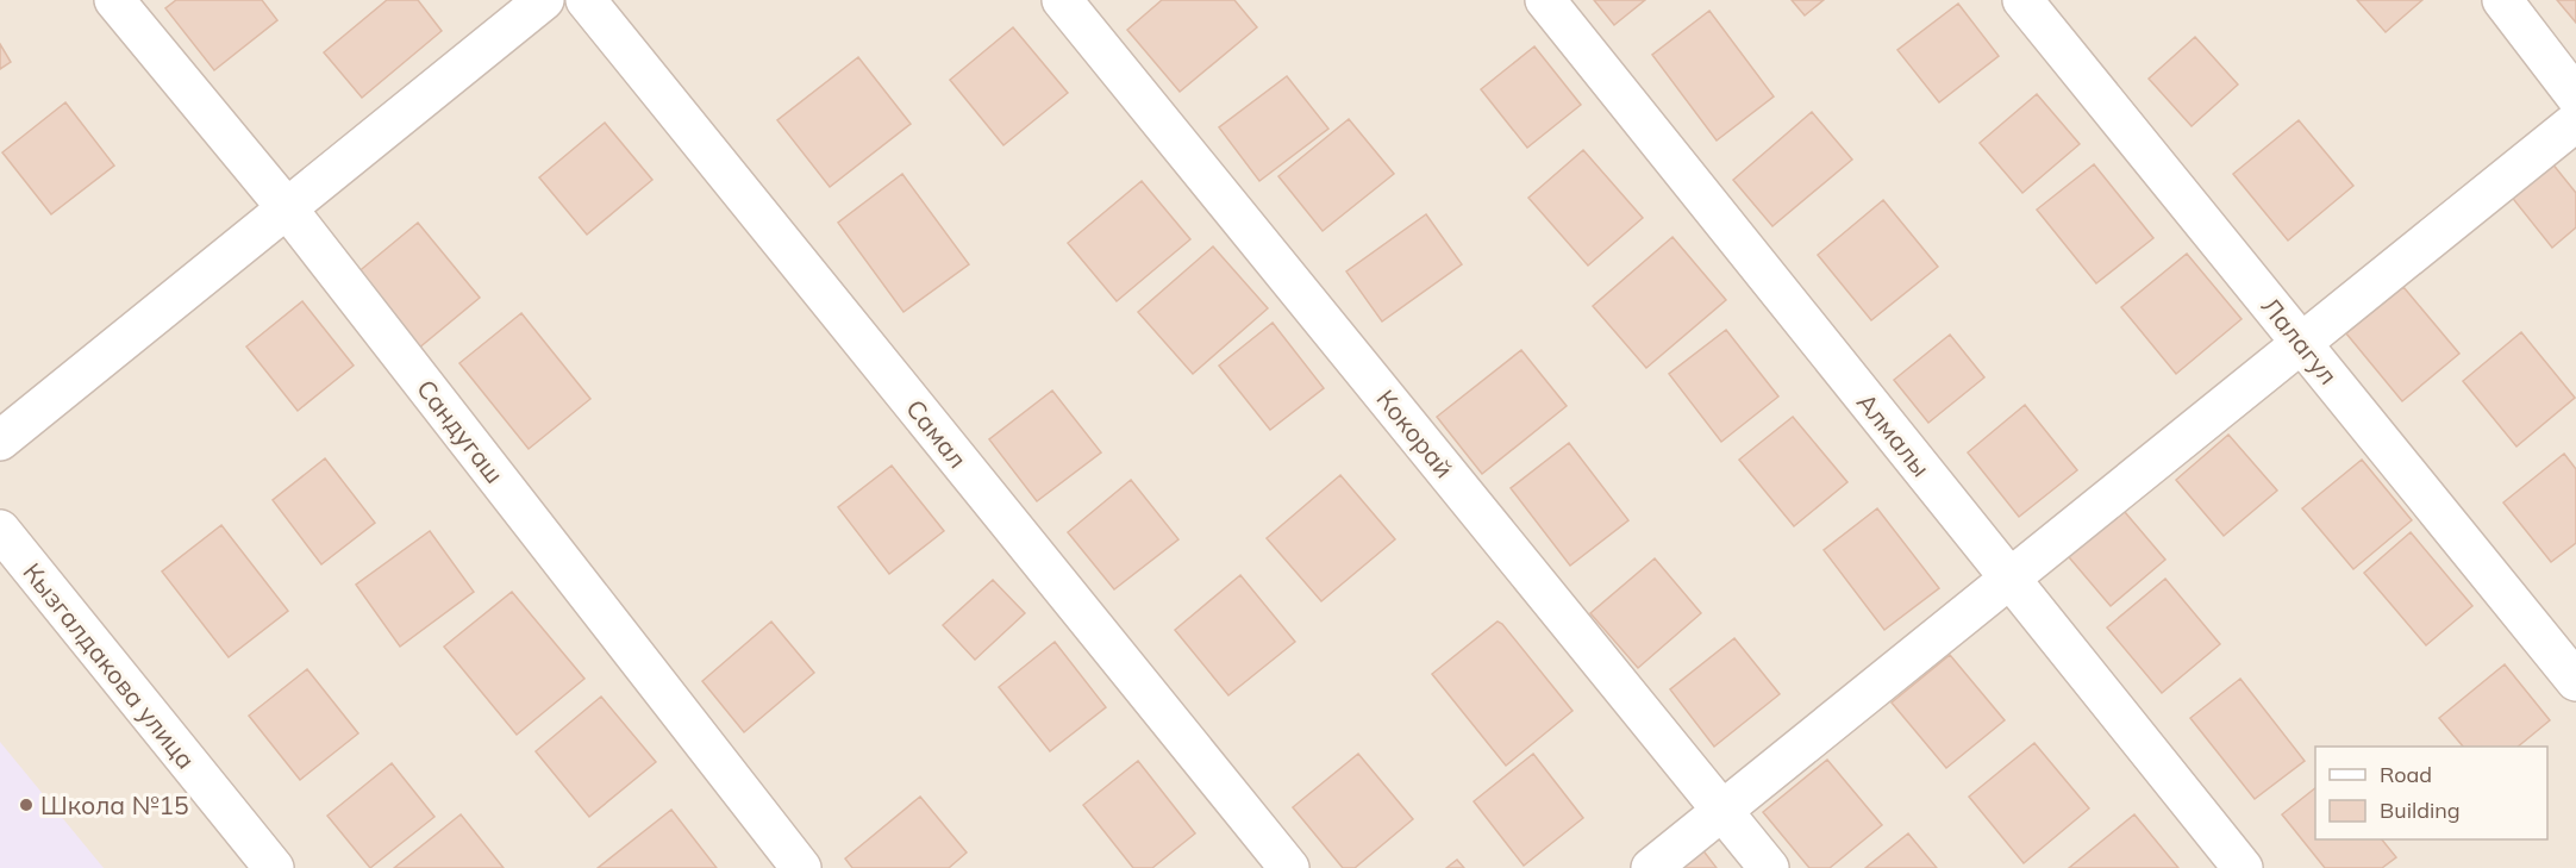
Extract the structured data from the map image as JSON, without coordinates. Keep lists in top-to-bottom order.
{
  "streets": {
    "street": [
      "Лалагул",
      "Сандугаш",
      "Самал",
      "Кокорай",
      "Алмалы",
      "Кызгалдакова улица"
    ]
  },
  "places": ["Школа №15"],
  "legend": ["Road", "Building"]
}
